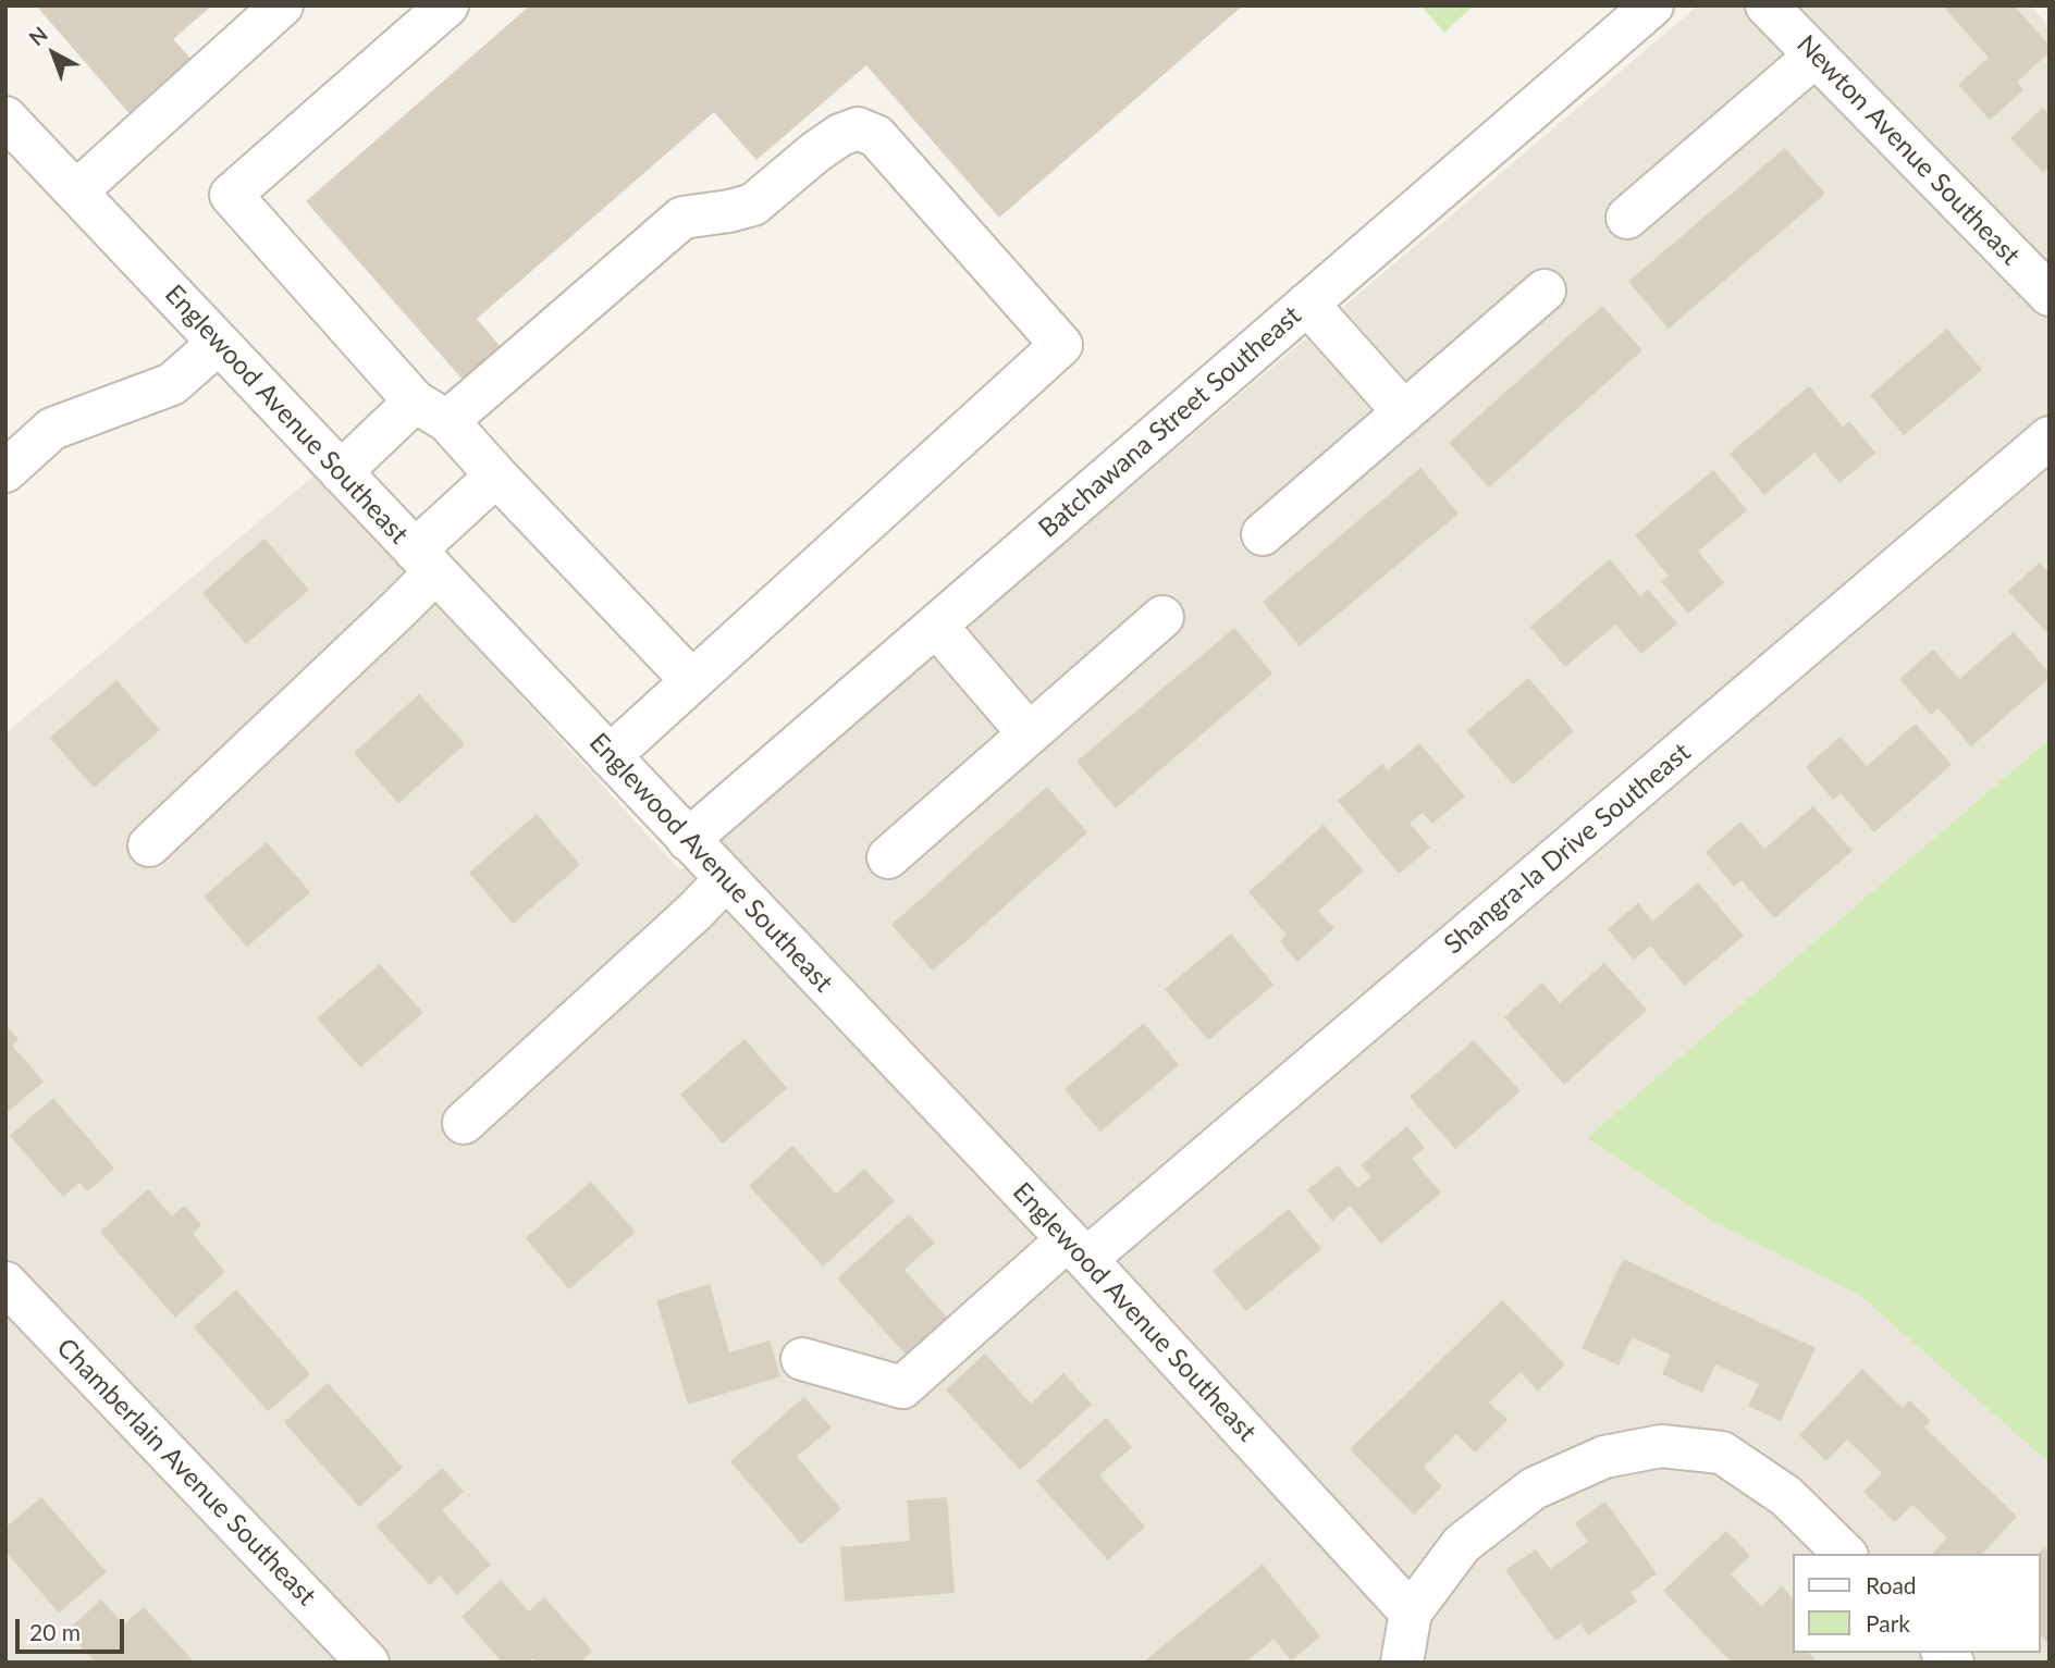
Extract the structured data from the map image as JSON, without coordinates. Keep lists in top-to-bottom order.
{
  "streets": {
    "street": [
      "Newton Avenue Southeast",
      "Englewood Avenue Southeast",
      "Batchawana Street Southeast",
      "Shangra-la Drive Southeast",
      "Chamberlain Avenue Southeast"
    ]
  },
  "crossings": [
    ["Englewood Avenue Southeast", "Batchawana Street Southeast"],
    ["Englewood Avenue Southeast", "Shangra-la Drive Southeast"]
  ],
  "legend": ["Road", "Park"],
  "scale_bar": "20 m",
  "north": "top left"
}
